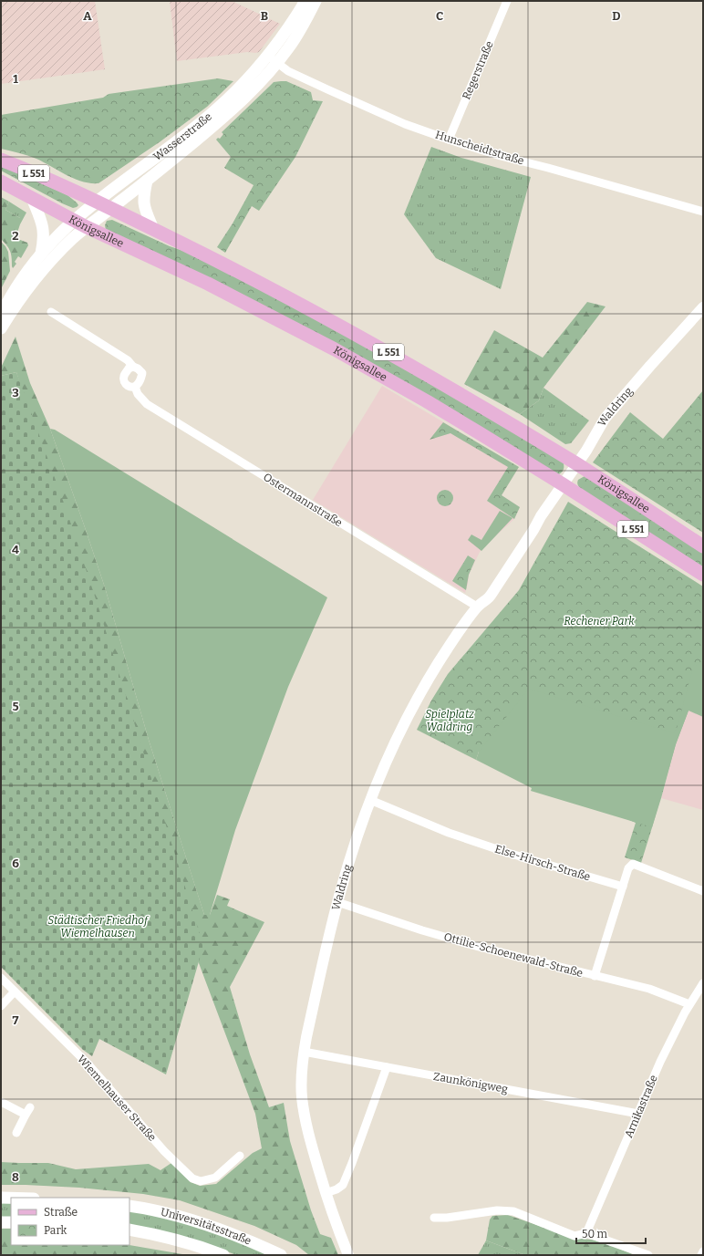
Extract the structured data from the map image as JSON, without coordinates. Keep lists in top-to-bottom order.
{
  "streets": {
    "main road": [
      "Wasserstraße",
      "L 551",
      "Königsallee",
      "Universitätsstraße"
    ],
    "street": [
      "Regerstraße",
      "Hunscheidtstraße",
      "Waldring",
      "Ostermannstraße",
      "Else-Hirsch-Straße",
      "Ottilie-Schoenewald-Straße",
      "Zaunkönigweg",
      "Wiemelhauser Straße",
      "Arnikastraße"
    ]
  },
  "crossings": [
    ["Regerstraße", "Hunscheidtstraße"],
    ["Wasserstraße", "Hunscheidtstraße"],
    ["Wasserstraße", "Königsallee"],
    ["Königsallee", "Waldring"],
    ["Waldring", "Ostermannstraße"],
    ["Waldring", "Else-Hirsch-Straße"],
    ["Waldring", "Ottilie-Schoenewald-Straße"],
    ["Waldring", "Zaunkönigweg"],
    ["Ottilie-Schoenewald-Straße", "Arnikastraße"],
    ["Zaunkönigweg", "Arnikastraße"]
  ],
  "parks": ["Rechener Park", "Spielplatz Waldring", "Städtischer Friedhof Wiemelhausen"],
  "legend": ["Straße", "Park"],
  "scale_bar": "50 m",
  "grid": {
    "columns": [
      "A",
      "B",
      "C",
      "D"
    ],
    "rows": [
      "1",
      "2",
      "3",
      "4",
      "5",
      "6",
      "7",
      "8"
    ]
  }
}
